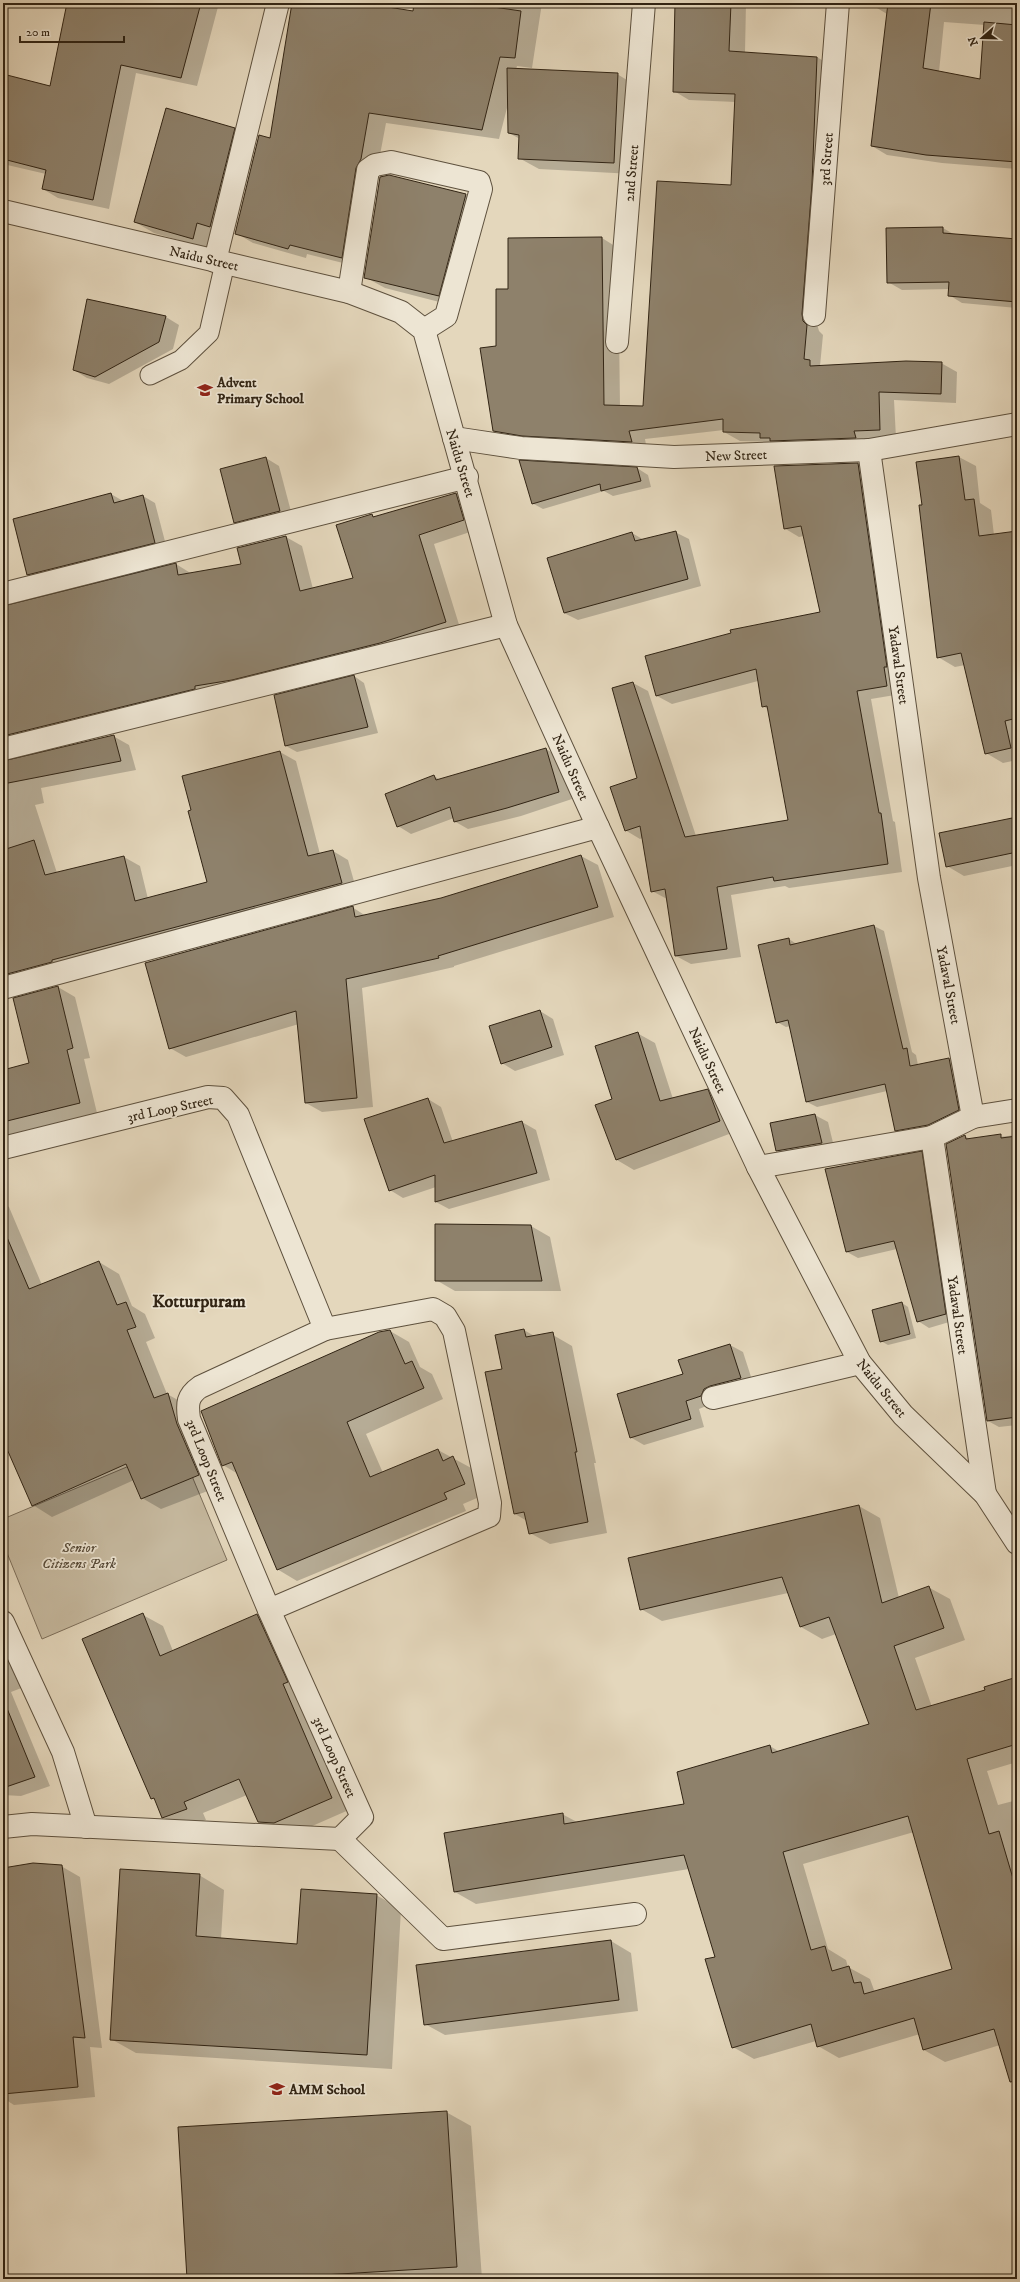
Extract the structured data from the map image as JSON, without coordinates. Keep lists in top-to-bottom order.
{
  "streets": {
    "street": [
      "3rd Street",
      "2nd Street",
      "Naidu Street",
      "New Street",
      "Yadaval Street",
      "3rd Loop Street"
    ]
  },
  "crossings": [
    ["Naidu Street", "New Street"],
    ["Naidu Street", "Yadaval Street"],
    ["New Street", "Yadaval Street"]
  ],
  "districts": ["Kotturpuram"],
  "parks": ["Senior Citizens Park"],
  "places": {
    "school or university": ["Advent Primary School", "AMM School"]
  },
  "scale_bar": "20 m",
  "north": "left"
}
